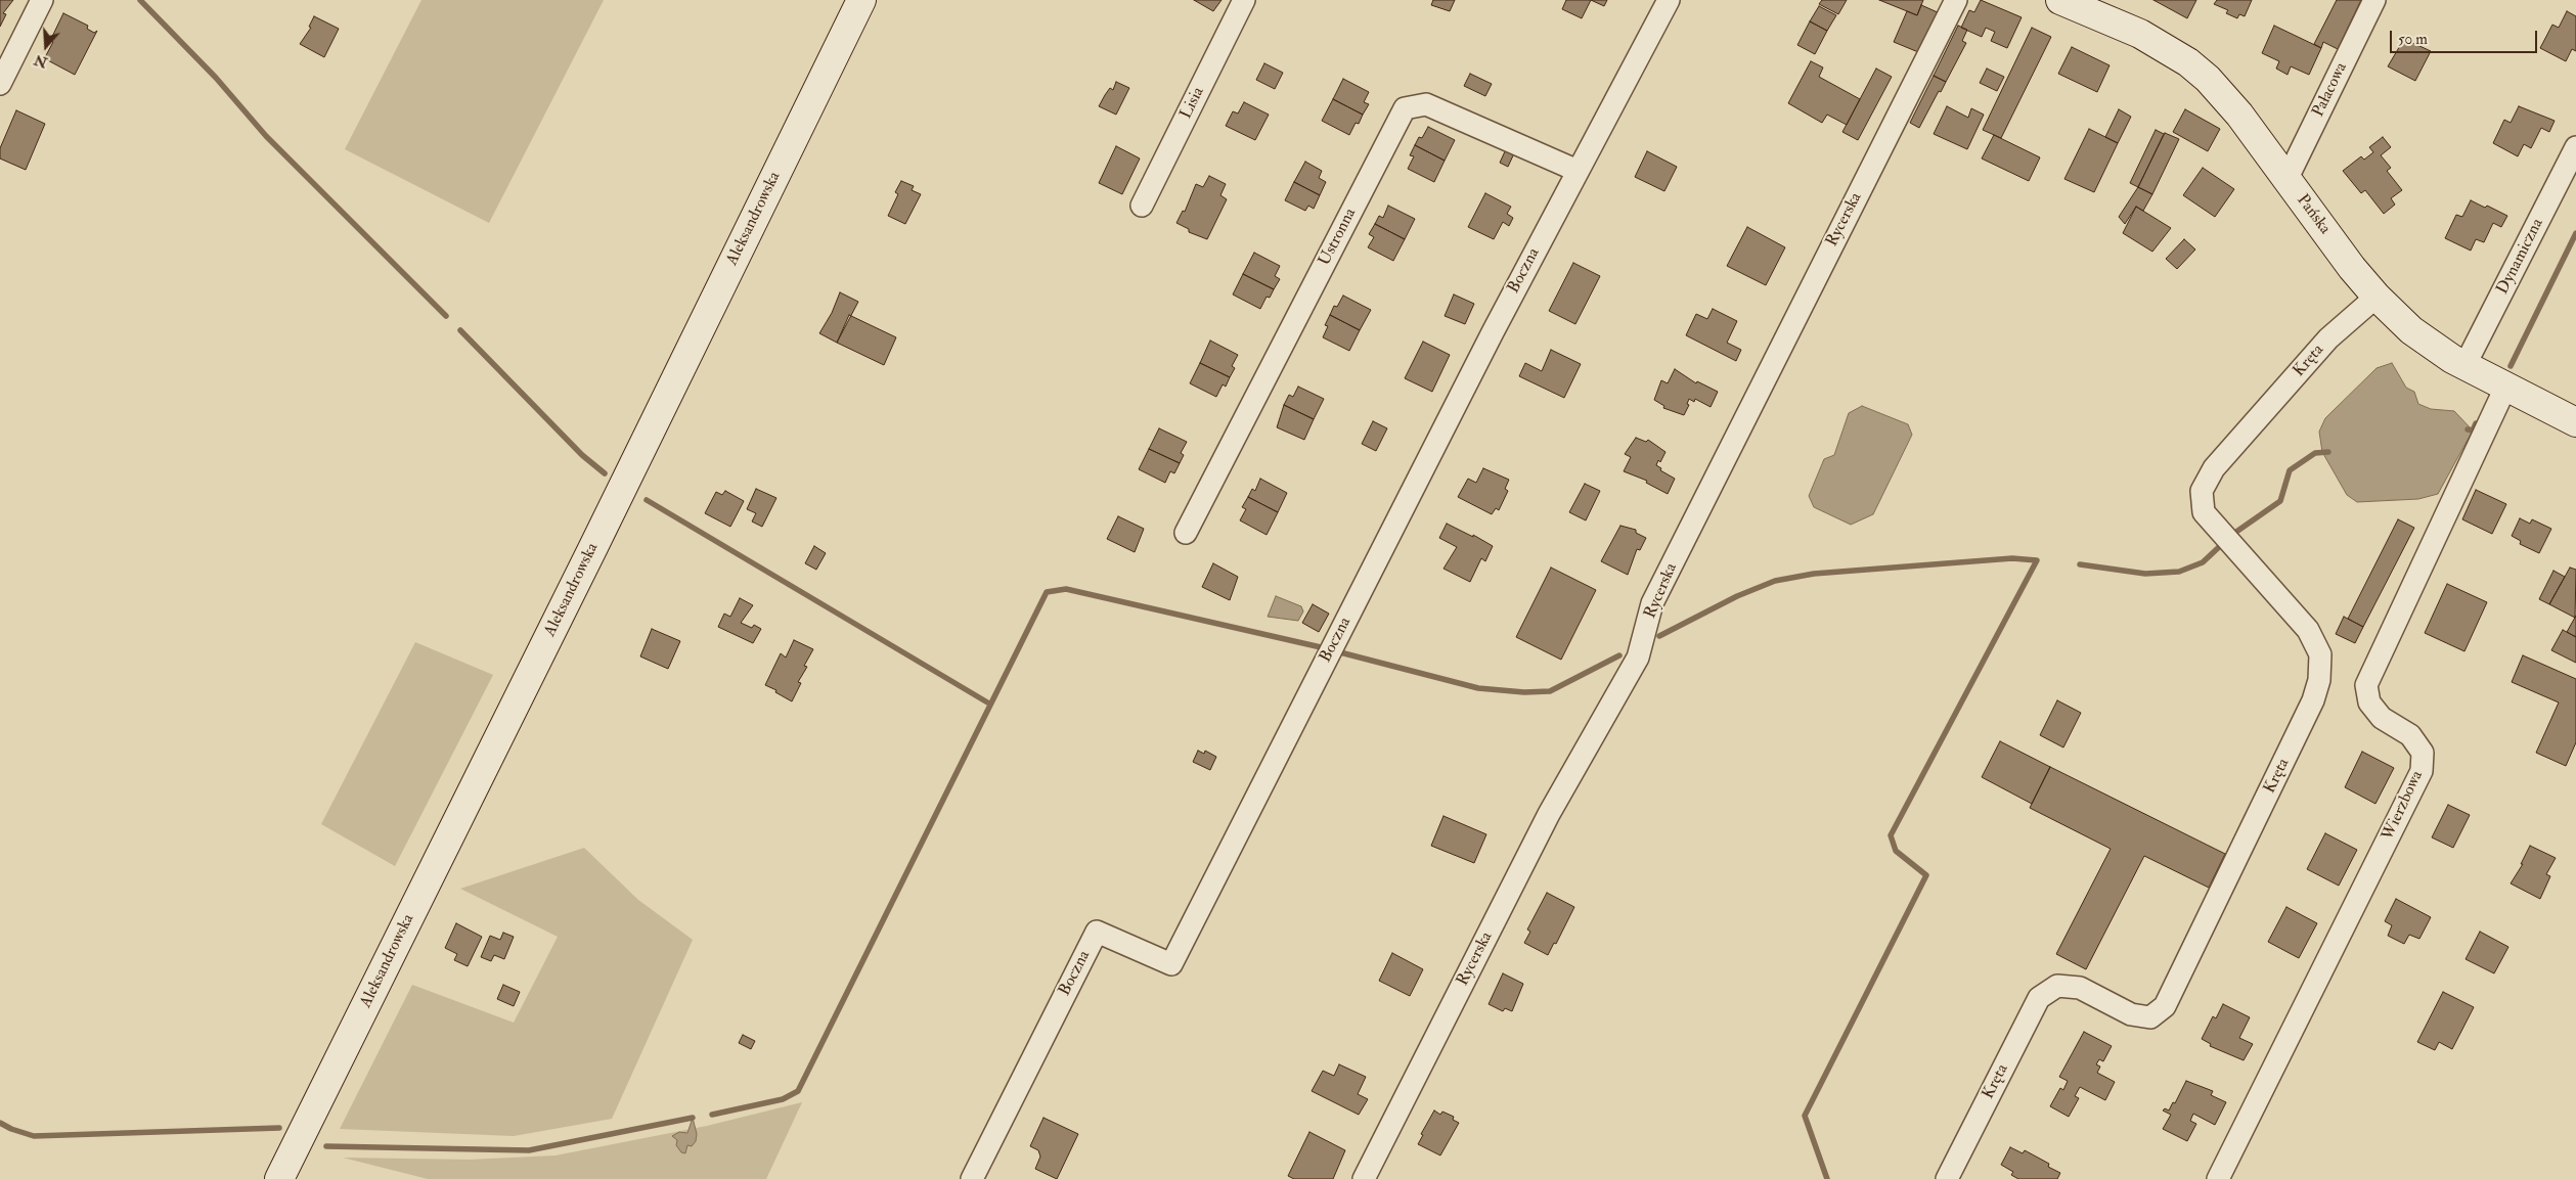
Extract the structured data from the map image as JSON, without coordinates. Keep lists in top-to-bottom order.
{
  "streets": {
    "main road": ["Pańska", "Aleksandrowska"],
    "street": [
      "Pałacowa",
      "Lisia",
      "Rycerska",
      "Ustronna",
      "Dynamiczna",
      "Boczna",
      "Kręta",
      "Wierzbowa"
    ]
  },
  "crossings": [
    ["Pałacowa", "Pańska"],
    ["Pańska", "Dynamiczna"],
    ["Pańska", "Kręta"],
    ["Pańska", "Wierzbowa"],
    ["Ustronna", "Boczna"]
  ],
  "scale_bar": "50 m",
  "north": "bottom"
}
